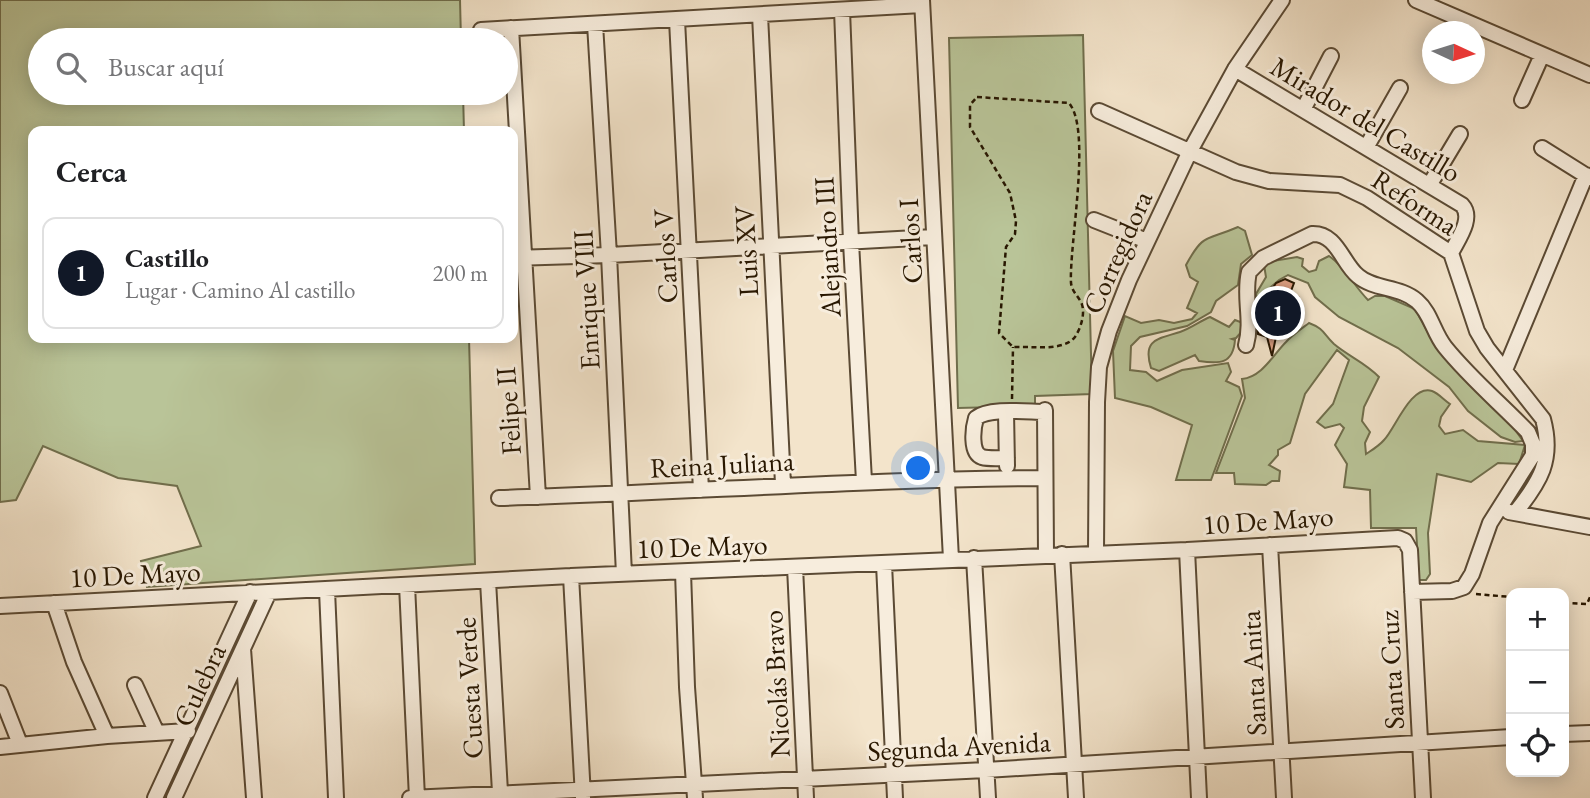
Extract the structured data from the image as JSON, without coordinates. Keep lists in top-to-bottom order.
{
  "streets": {
    "street": [
      "Mirador del Castillo",
      "Reforma",
      "Carlos I",
      "Alejandro III",
      "Luis XV",
      "Corregidora",
      "Carlos V",
      "Enrique VIII",
      "Felipe II",
      "Reina Juliana",
      "10 De Mayo",
      "Santa Cruz",
      "Santa Anita",
      "Nicolás Bravo",
      "Culebra",
      "Cuesta Verde",
      "Segunda Avenida"
    ]
  },
  "crossings": [
    ["Mirador del Castillo", "Reforma"],
    ["Mirador del Castillo", "Corregidora"],
    ["Reforma", "Corregidora"],
    ["Carlos I", "Reina Juliana"],
    ["Carlos I", "10 De Mayo"],
    ["Alejandro III", "Reina Juliana"],
    ["Luis XV", "Reina Juliana"],
    ["Corregidora", "10 De Mayo"],
    ["Carlos V", "Reina Juliana"],
    ["Enrique VIII", "Reina Juliana"],
    ["Enrique VIII", "10 De Mayo"],
    ["Felipe II", "Reina Juliana"],
    ["10 De Mayo", "Santa Cruz"],
    ["10 De Mayo", "Santa Anita"],
    ["10 De Mayo", "Nicolás Bravo"],
    ["10 De Mayo", "Culebra"],
    ["10 De Mayo", "Cuesta Verde"],
    ["Santa Cruz", "Segunda Avenida"],
    ["Santa Anita", "Segunda Avenida"],
    ["Nicolás Bravo", "Segunda Avenida"],
    ["Cuesta Verde", "Segunda Avenida"]
  ],
  "north": "right",
  "page": {
    "search": "Buscar aquí",
    "heading": "Cerca",
    "list": [
      {
        "mark": "1",
        "name": "Castillo",
        "note": "Lugar · Camino Al castillo",
        "value": "200 m"
      }
    ],
    "pins": "1",
    "map_buttons": ["+", "−"]
  }
}
